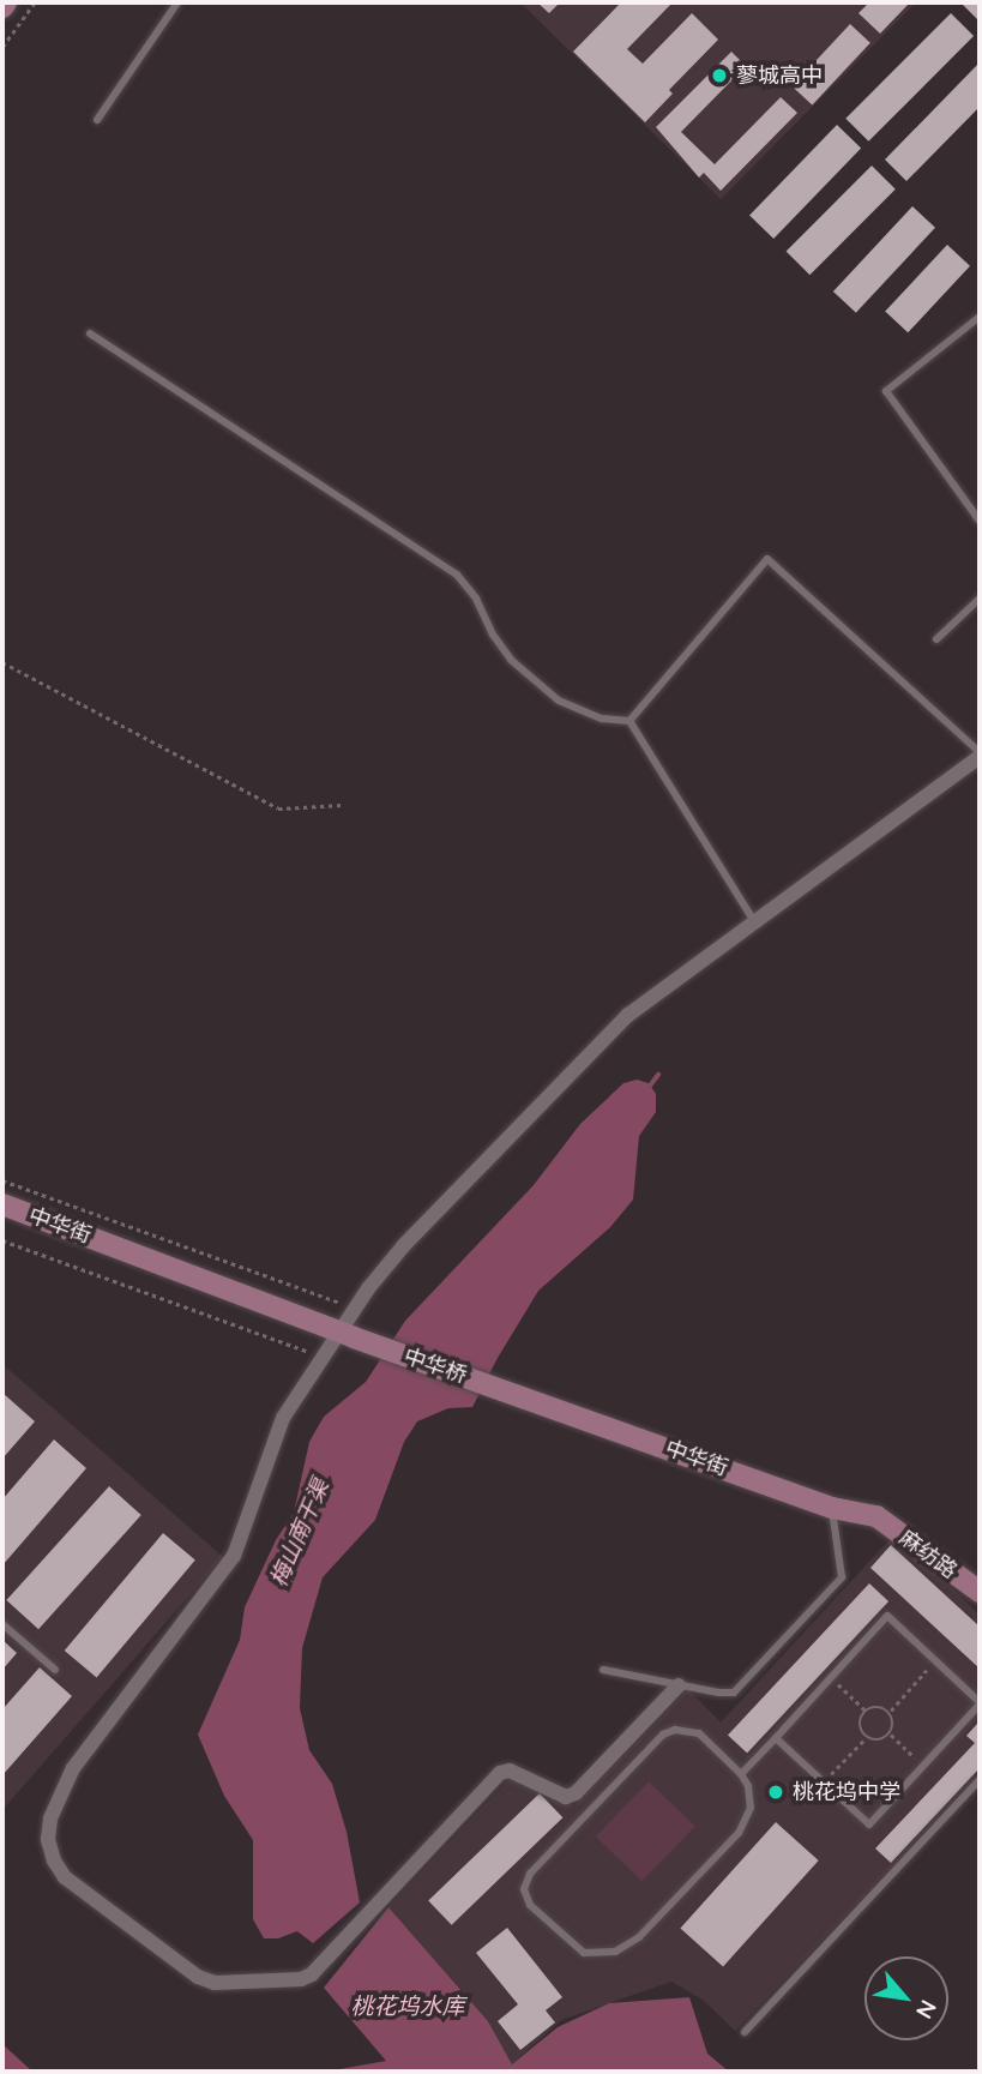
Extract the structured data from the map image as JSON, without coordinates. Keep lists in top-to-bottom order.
{
  "streets": {
    "main road": ["中华街", "中华桥", "麻纺路"]
  },
  "crossings": [
    ["中华街", "中华桥"],
    ["中华街", "麻纺路"]
  ],
  "water": ["梅山南干渠", "桃花坞水库"],
  "places": ["蓼城高中", "桃花坞中学"],
  "north": "bottom right"
}
